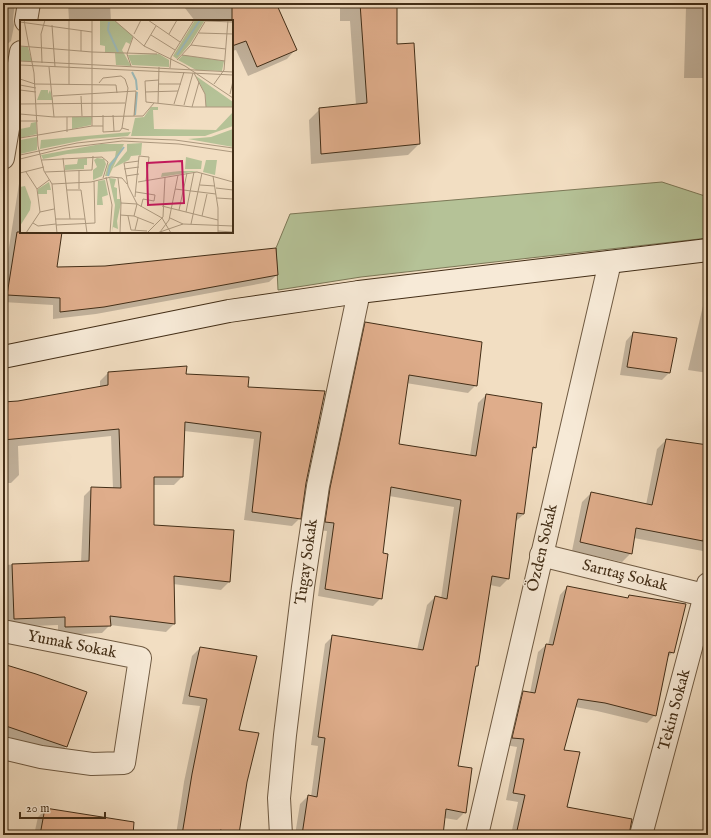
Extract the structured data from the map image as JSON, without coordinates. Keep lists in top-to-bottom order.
{
  "streets": {
    "street": [
      "Özden Sokak",
      "Tugay Sokak",
      "Sarıtaş Sokak",
      "Yumak Sokak",
      "Tekin Sokak"
    ]
  },
  "crossings": [
    ["Özden Sokak", "Sarıtaş Sokak"],
    ["Sarıtaş Sokak", "Tekin Sokak"]
  ],
  "scale_bar": "20 m"
}
